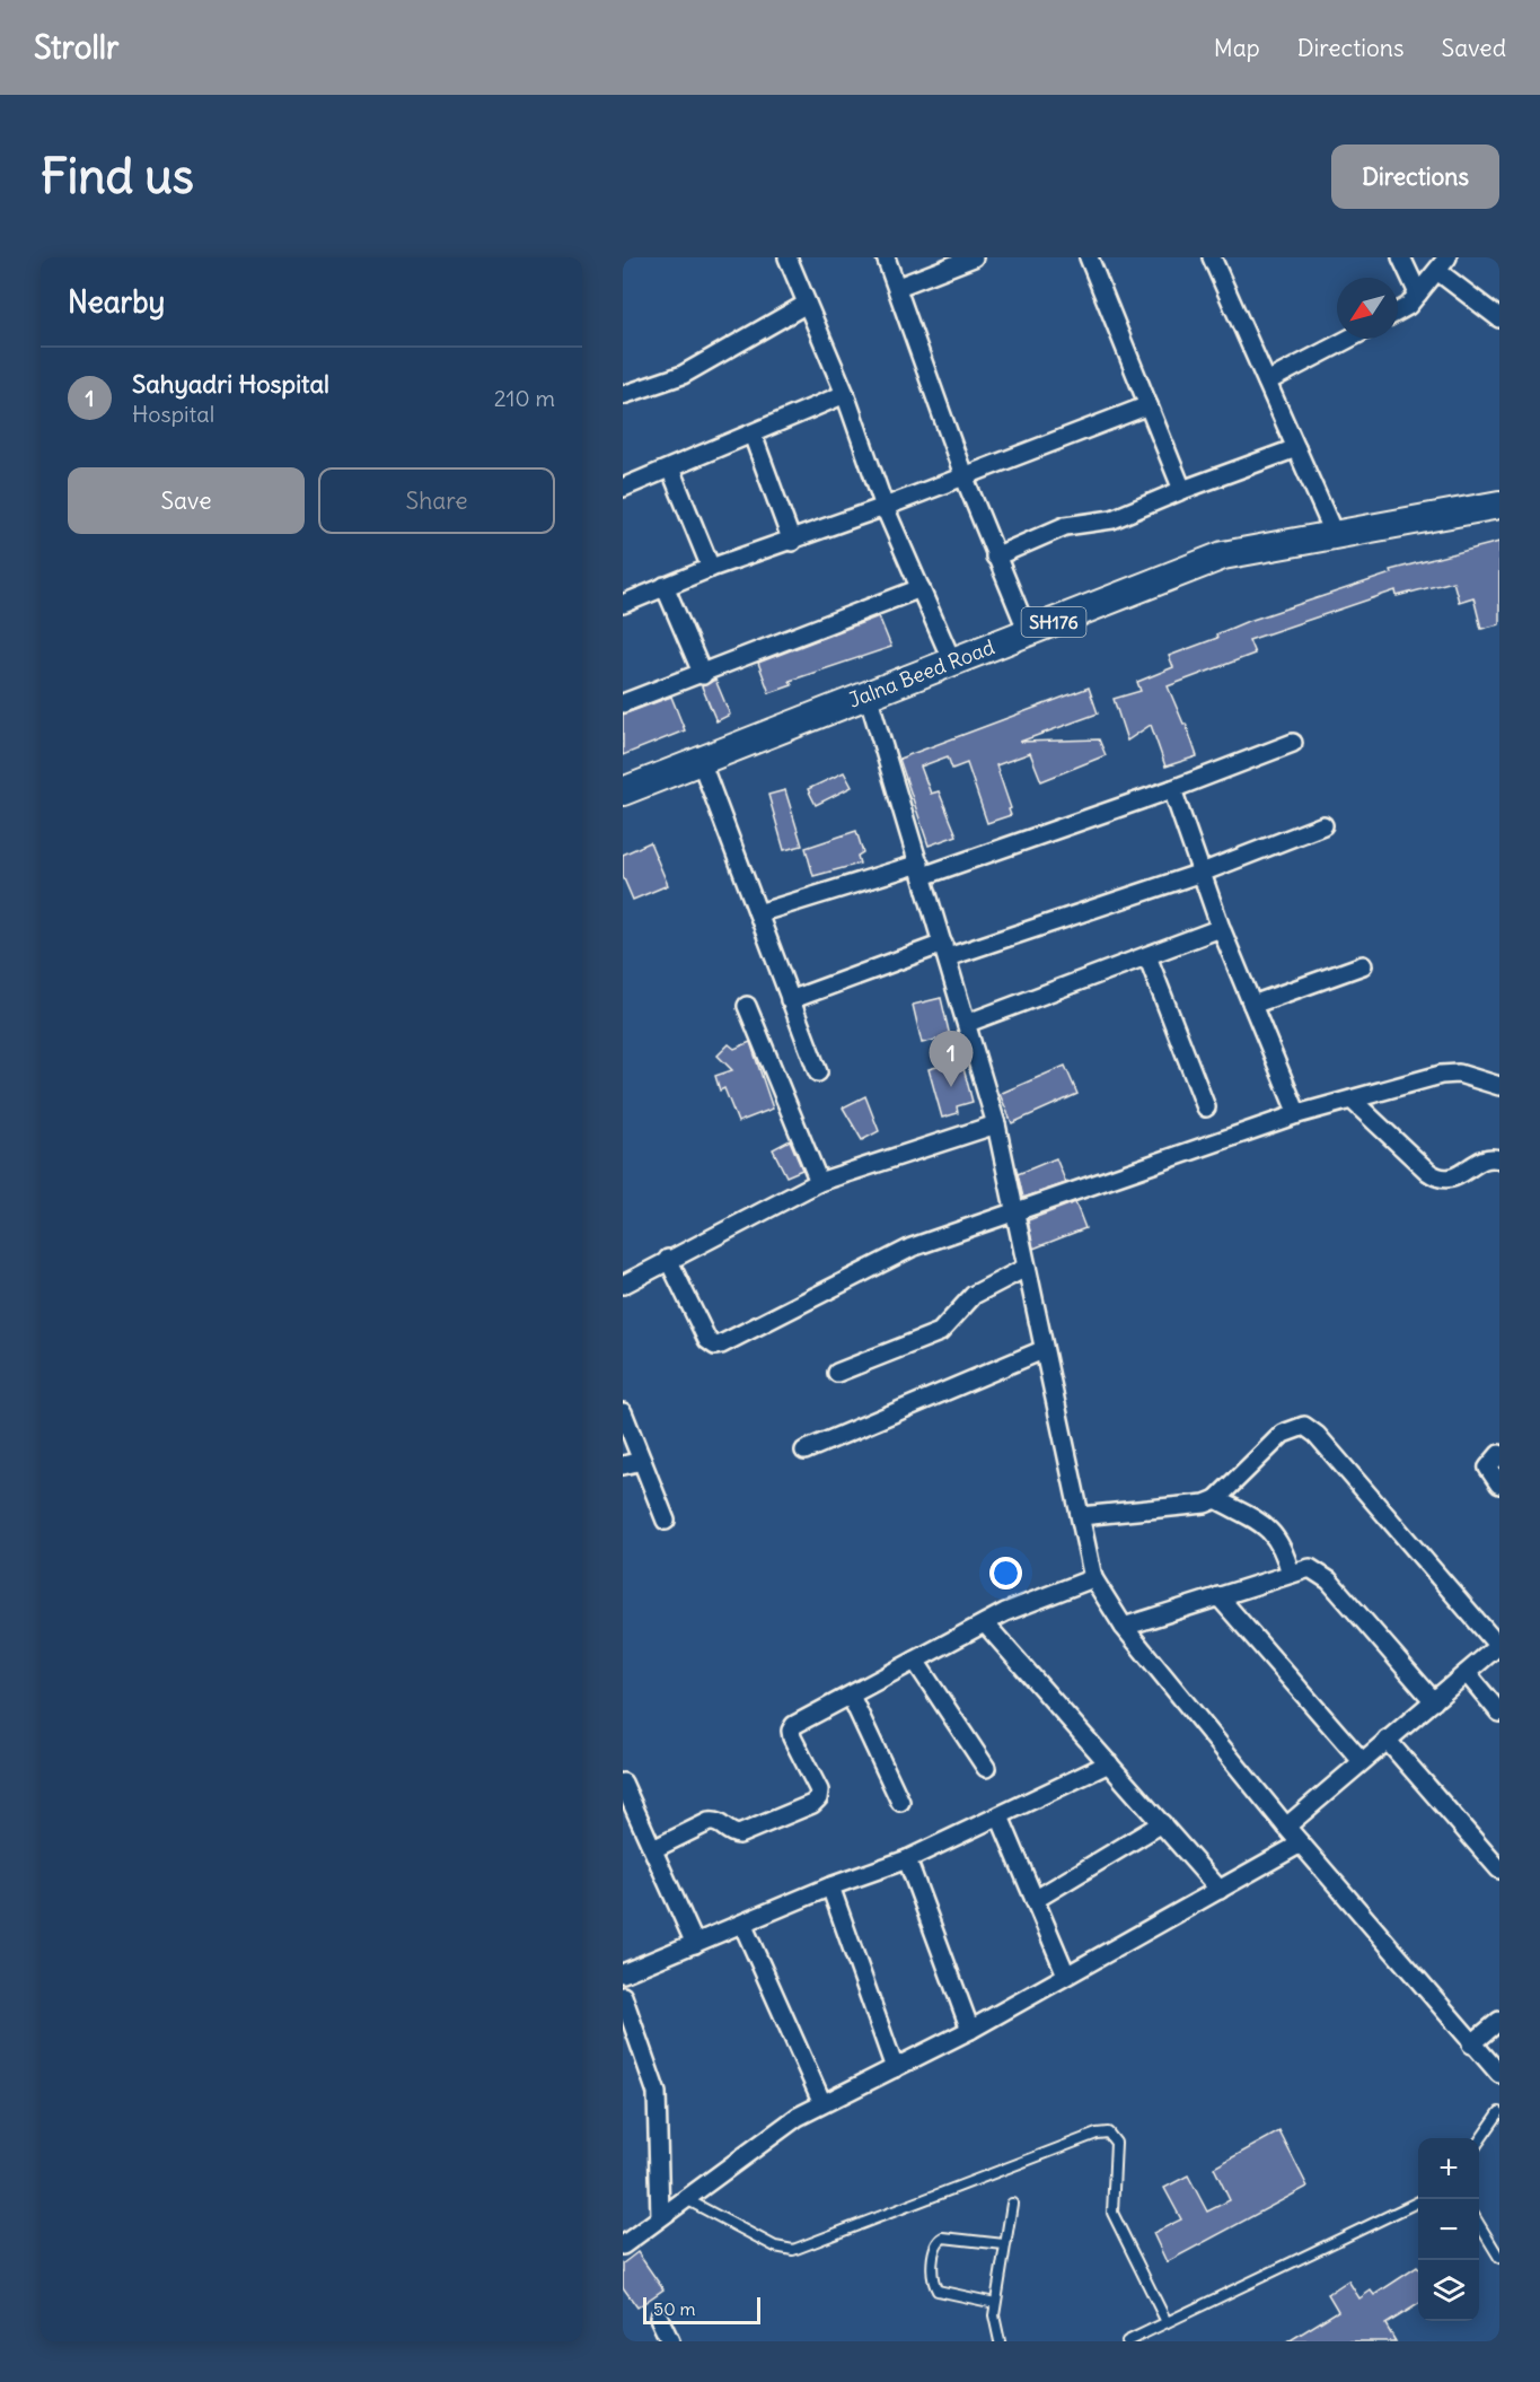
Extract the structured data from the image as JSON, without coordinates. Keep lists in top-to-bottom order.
{
  "streets": {
    "main road": ["SH176", "Jalna Beed Road"]
  },
  "scale_bar": "50 m",
  "north": "bottom left",
  "page": {
    "header": "Strollr",
    "nav": ["Map", "Directions", "Saved"],
    "buttons": [
      "Directions",
      ["Save", "Share"]
    ],
    "title": "Find us",
    "heading": "Nearby",
    "list": [
      {
        "mark": "1",
        "name": "Sahyadri Hospital",
        "note": "Hospital",
        "value": "210 m"
      }
    ],
    "pins": "1",
    "map_buttons": ["+", "−"],
    "scale": "50 m"
  }
}
